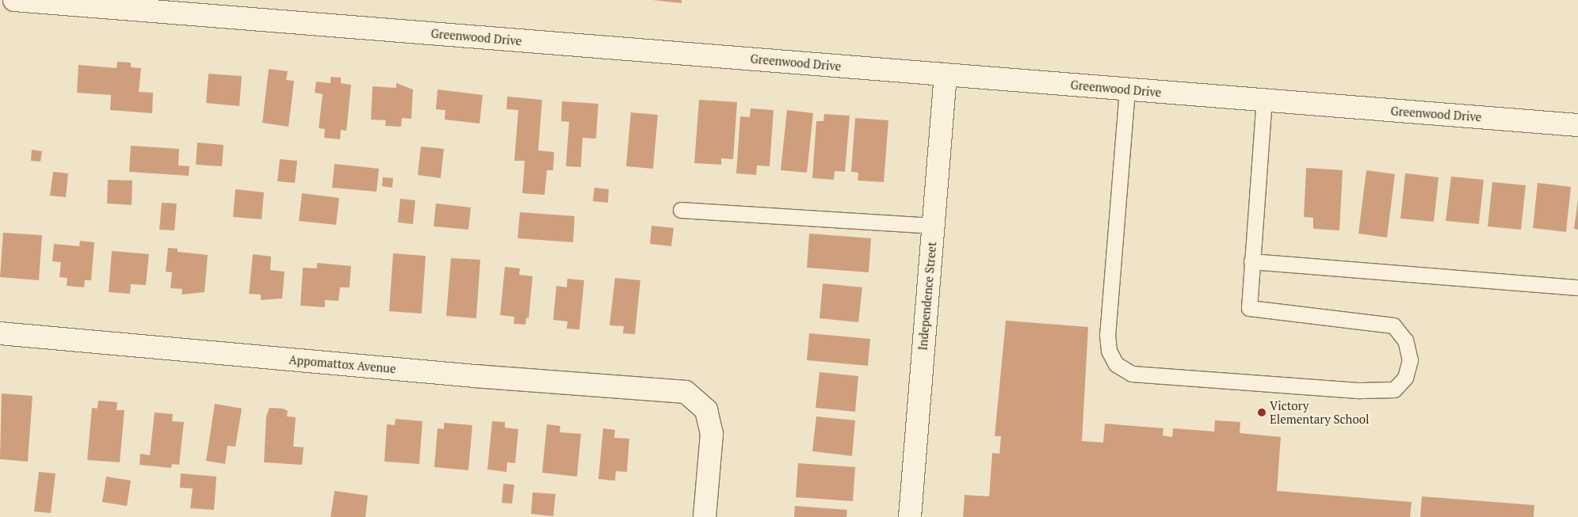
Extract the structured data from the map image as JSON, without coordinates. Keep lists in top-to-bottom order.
{
  "streets": {
    "street": ["Greenwood Drive", "Independence Street", "Appomattox Avenue"]
  },
  "crossings": [
    ["Greenwood Drive", "Independence Street"]
  ],
  "places": ["Victory Elementary School"]
}
